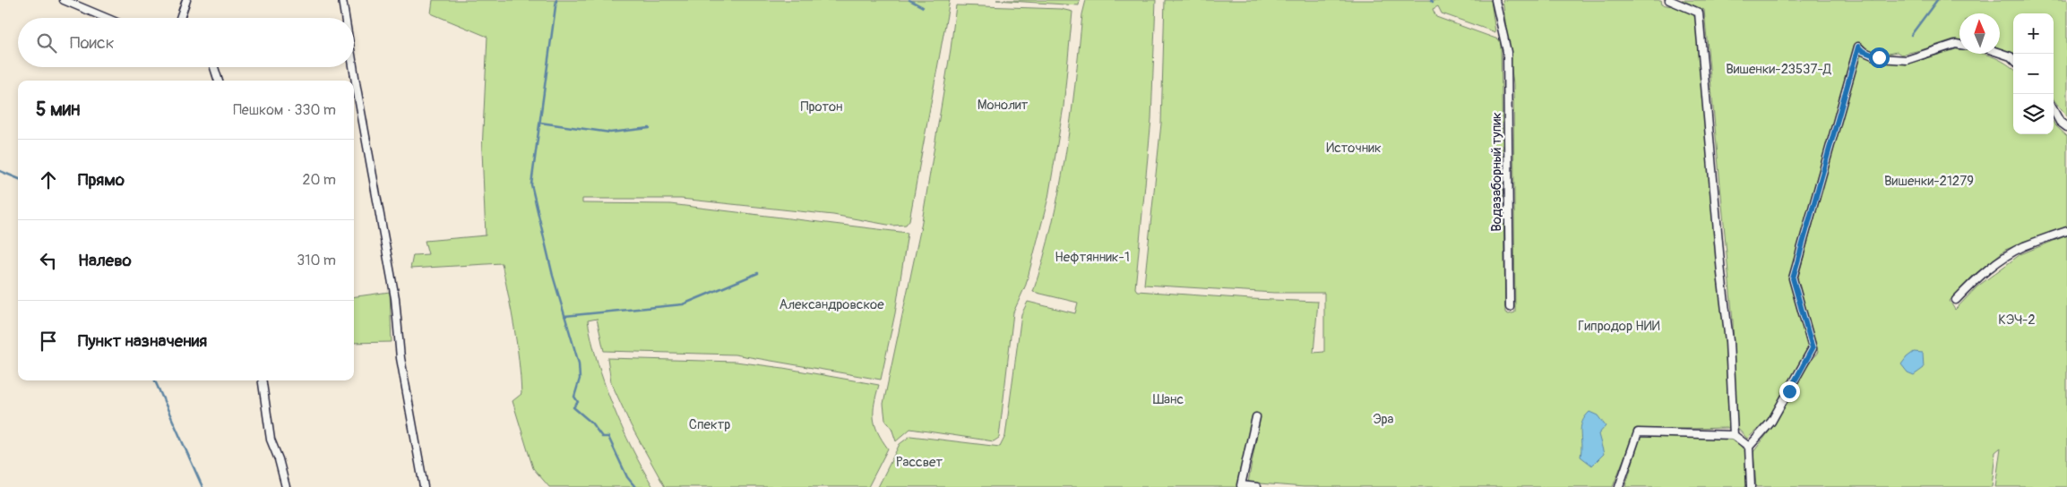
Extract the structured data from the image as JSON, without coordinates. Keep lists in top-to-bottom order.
{
  "streets": {
    "street": ["Водазаборный тупик"]
  },
  "parks": [
    "Вишенки-23537-Д",
    "Монолит",
    "Протон",
    "Источник",
    "Вишенки-21279",
    "Нефтянник-1",
    "Александровское",
    "КЭЧ-2",
    "Гипродор НИИ",
    "Шанс",
    "Эра",
    "Спектр",
    "Рассвет"
  ],
  "north": "top",
  "page": {
    "map_buttons": ["+", "−"],
    "search": "Поиск",
    "heading": ["5 мин", "Пешком · 330 m"],
    "list": [
      ["Прямо", "20 m"],
      ["Налево", "310 m"],
      "Пункт назначения"
    ]
  }
}
